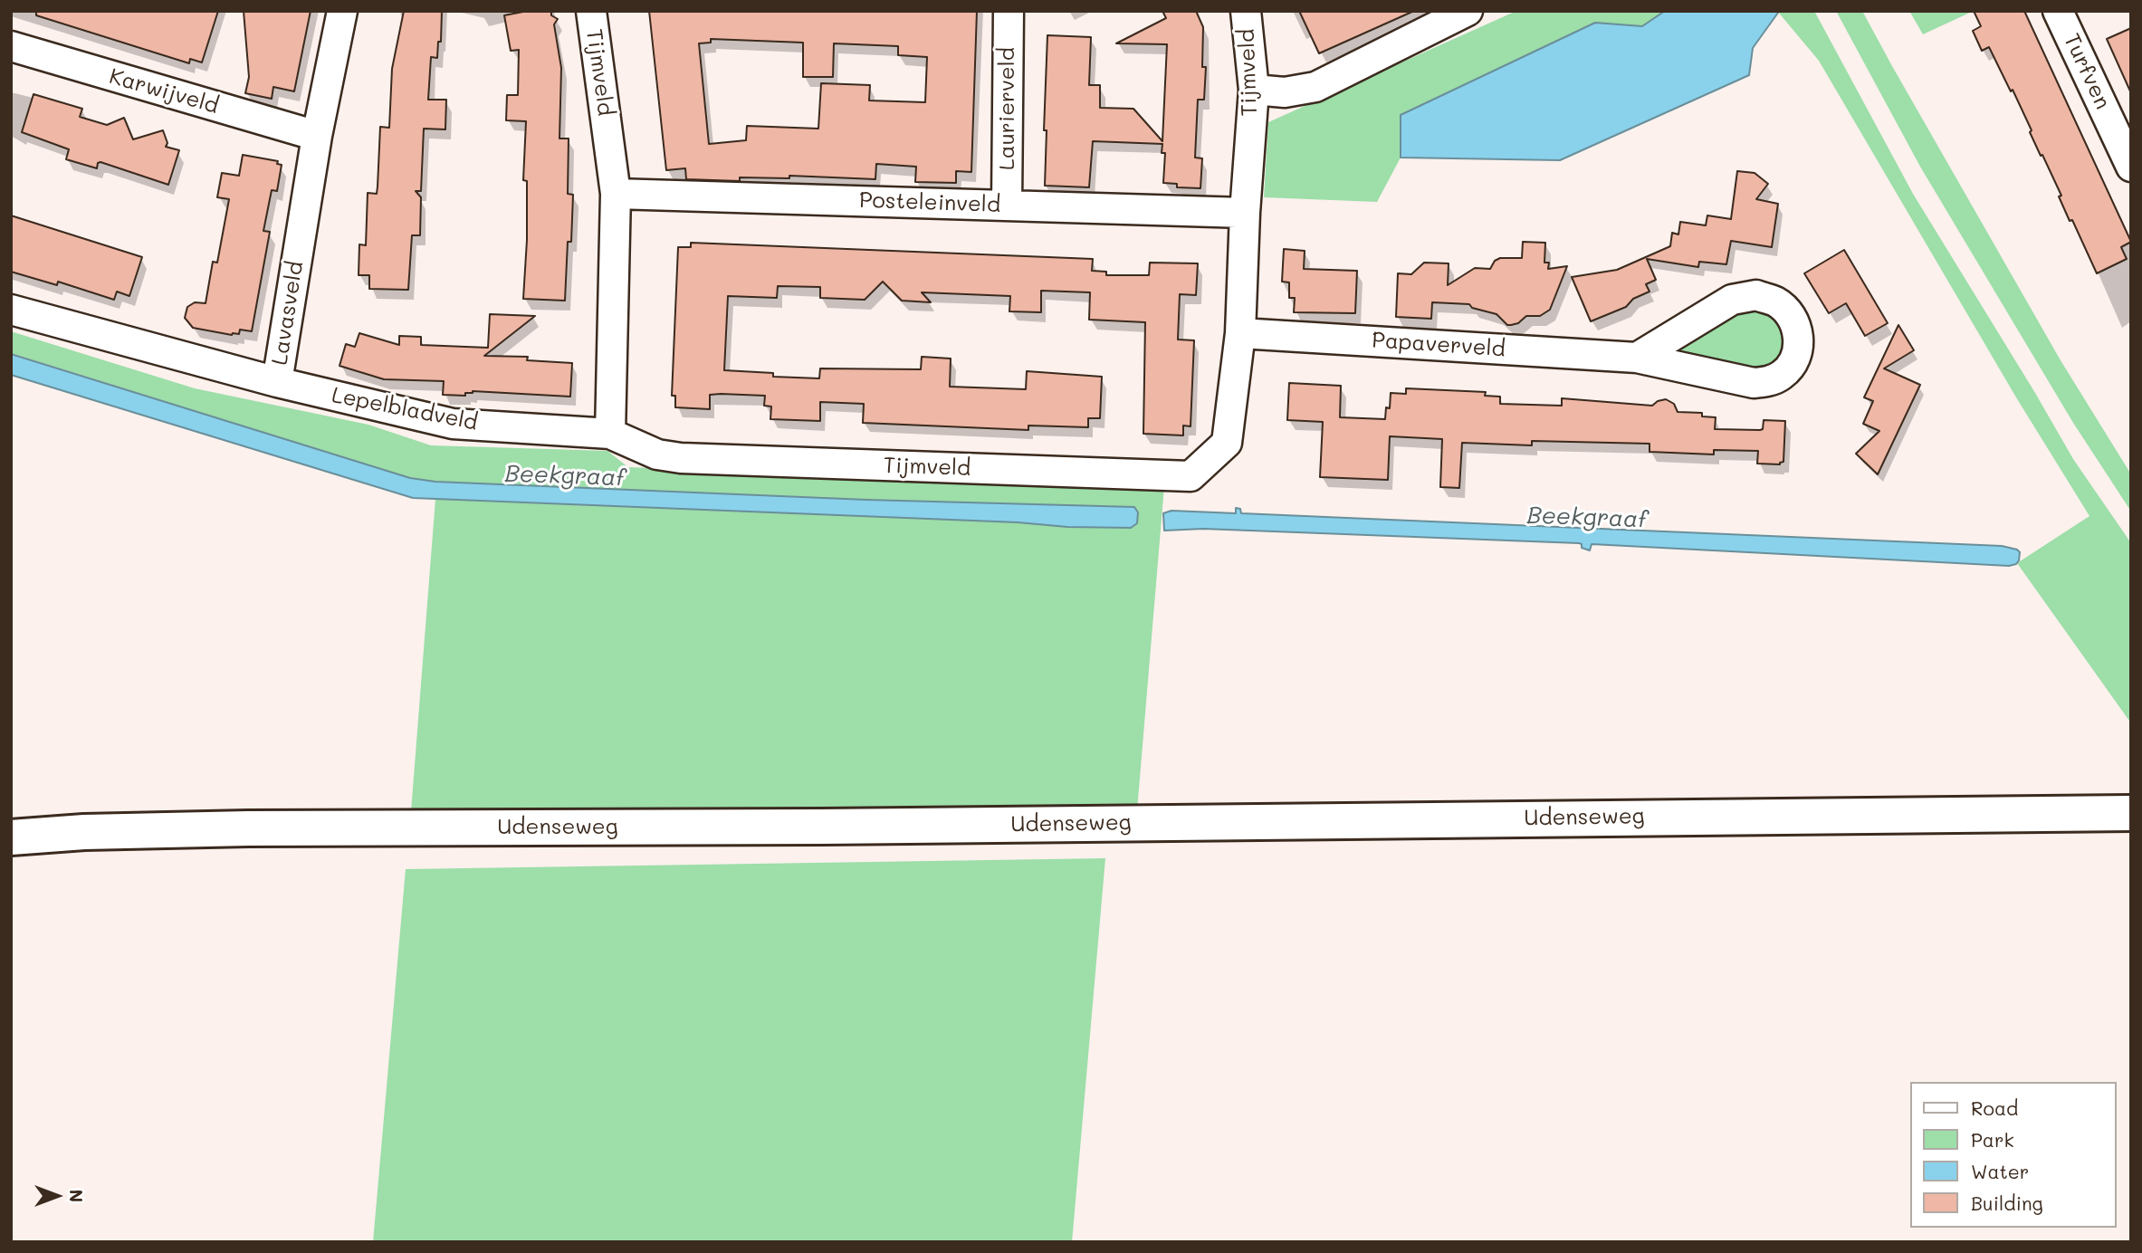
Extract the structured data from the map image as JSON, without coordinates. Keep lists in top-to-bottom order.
{
  "streets": {
    "main road": ["Udenseweg"],
    "street": [
      "Turfven",
      "Tijmveld",
      "Karwijveld",
      "Laurierveld",
      "Posteleinveld",
      "Lavasveld",
      "Papaverveld",
      "Lepelbladveld"
    ]
  },
  "crossings": [
    ["Tijmveld", "Posteleinveld"],
    ["Tijmveld", "Papaverveld"],
    ["Tijmveld", "Lepelbladveld"],
    ["Karwijveld", "Lavasveld"],
    ["Laurierveld", "Posteleinveld"],
    ["Lavasveld", "Lepelbladveld"]
  ],
  "water": ["Beekgraaf"],
  "legend": [
    "Road",
    "Park",
    "Water",
    "Building"
  ],
  "north": "right"
}
